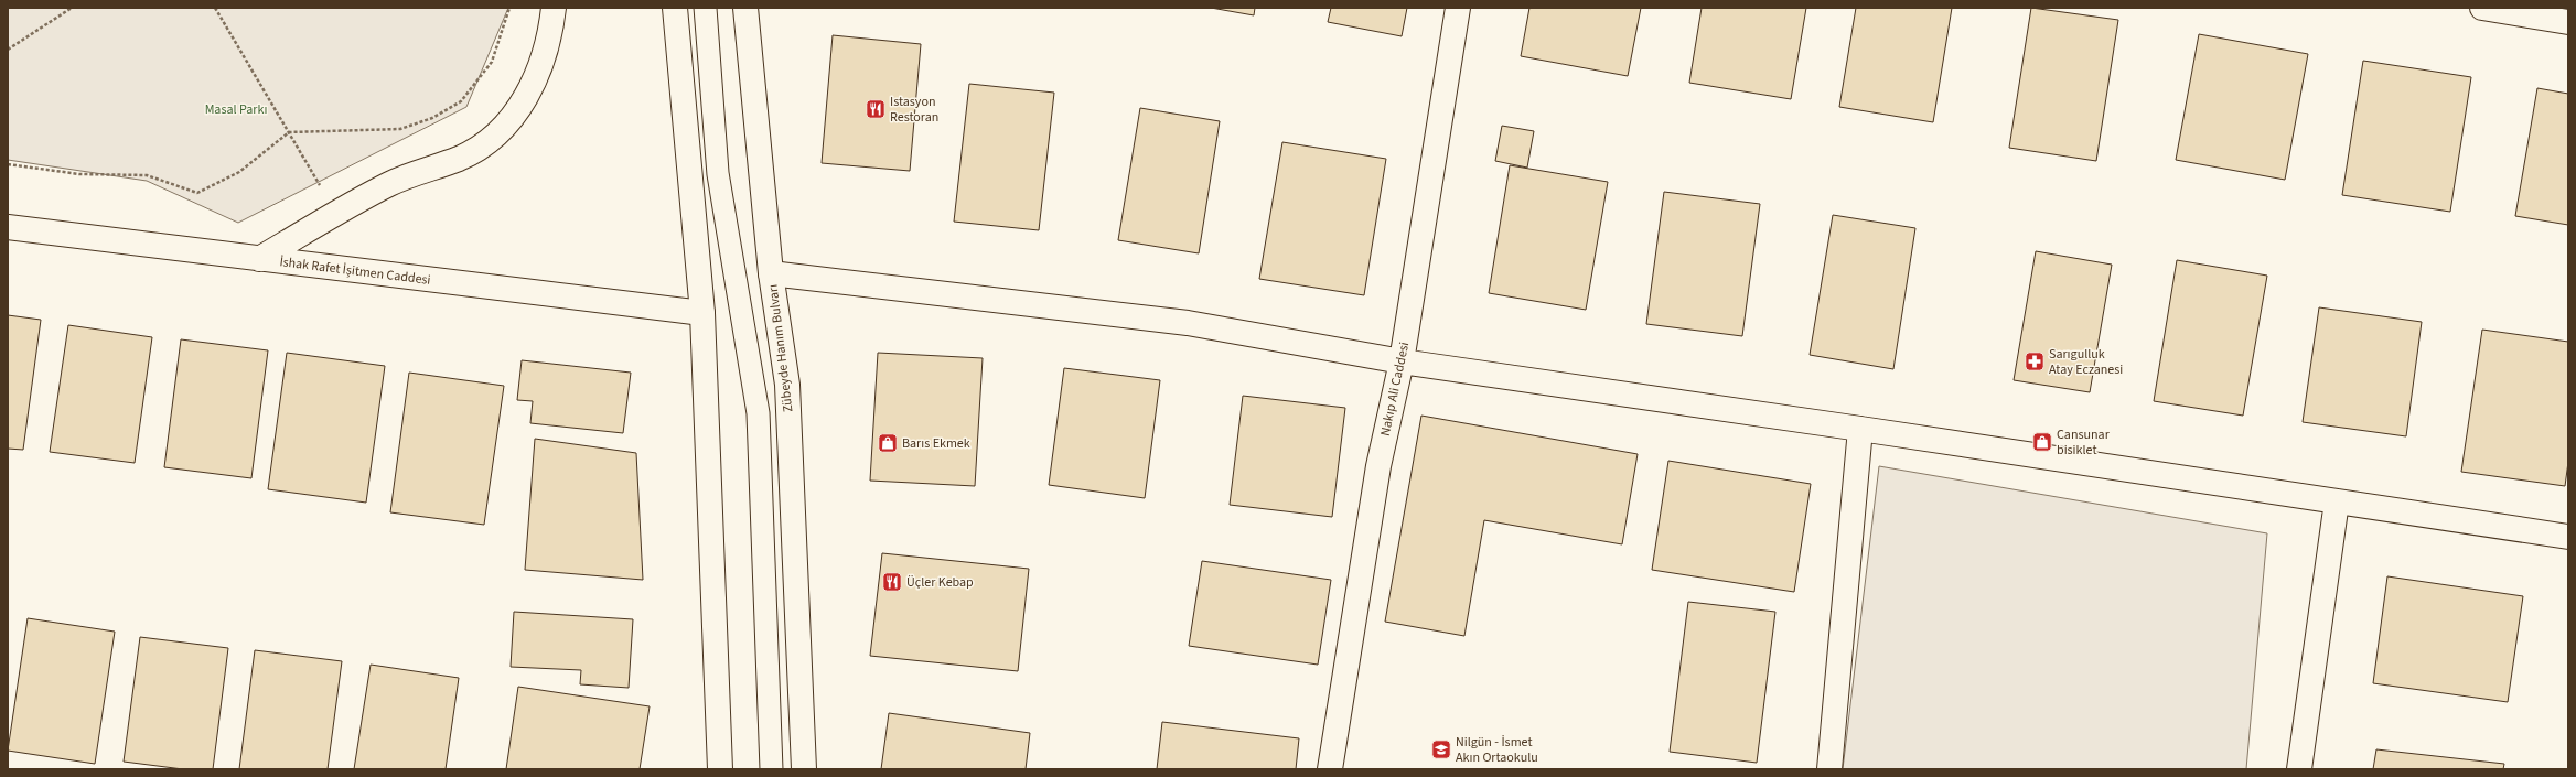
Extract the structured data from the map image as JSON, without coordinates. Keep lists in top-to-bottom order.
{
  "streets": {
    "street": ["İshak Rafet İşitmen Caddesi", "Zübeyde Hanım Bulvarı", "Nakıp Ali Caddesi"]
  },
  "parks": ["Masal Parkı"],
  "places": {
    "restaurant": ["Istasyon Restoran", "Üçler Kebap"],
    "pharmacy": ["Sarıgulluk Atay Eczanesi"],
    "shop": ["Cansunar bisiklet", "Barıs Ekmek"],
    "school or university": ["Nilgün - İsmet Akın Ortaokulu"]
  }
}
